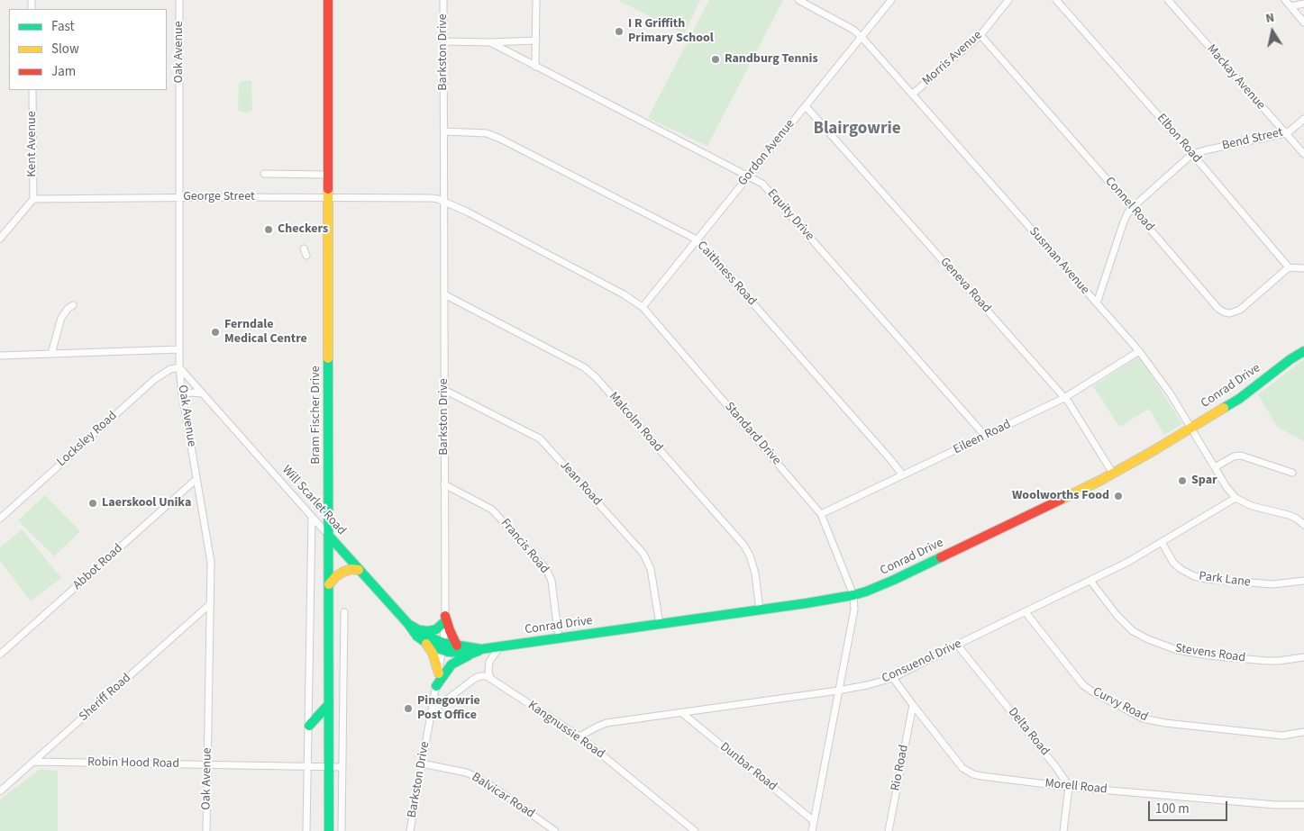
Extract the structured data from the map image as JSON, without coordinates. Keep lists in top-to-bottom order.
{
  "streets": {
    "street": [
      "Oak Avenue",
      "Barkston Drive",
      "Morris Avenue",
      "Mackay Avenue",
      "Elbon Road",
      "Bend Street",
      "Kent Avenue",
      "Gordon Avenue",
      "George Street",
      "Connel Road",
      "Equity Drive",
      "Susman Avenue",
      "Caithness Road",
      "Geneva Road",
      "Conrad Drive",
      "Bram Fischer Drive",
      "Malcolm Road",
      "Standard Drive",
      "Eileen Road",
      "Locksley Road",
      "Jean Road",
      "Will Scarlet Road",
      "Francis Road",
      "Abbot Road",
      "Park Lane",
      "Stevens Road",
      "Consuenol Drive",
      "Sheriff Road",
      "Curvy Road",
      "Kangnussie Road",
      "Delta Road",
      "Robin Hood Road",
      "Dunbar Road",
      "Rio Road",
      "Morell Road",
      "Balvicar Road"
    ]
  },
  "crossings": [
    ["Oak Avenue", "George Street"],
    ["Oak Avenue", "Locksley Road"],
    ["Oak Avenue", "Will Scarlet Road"],
    ["Oak Avenue", "Abbot Road"],
    ["Oak Avenue", "Sheriff Road"],
    ["Oak Avenue", "Robin Hood Road"],
    ["Barkston Drive", "Equity Drive"],
    ["Barkston Drive", "Caithness Road"],
    ["Barkston Drive", "Conrad Drive"],
    ["Barkston Drive", "Malcolm Road"],
    ["Barkston Drive", "Standard Drive"],
    ["Barkston Drive", "Jean Road"],
    ["Barkston Drive", "Will Scarlet Road"],
    ["Barkston Drive", "Francis Road"],
    ["Barkston Drive", "Balvicar Road"],
    ["Morris Avenue", "Connel Road"],
    ["Morris Avenue", "Susman Avenue"],
    ["Mackay Avenue", "Bend Street"],
    ["Elbon Road", "Bend Street"],
    ["Elbon Road", "Connel Road"],
    ["Bend Street", "Connel Road"],
    ["Bend Street", "Susman Avenue"],
    ["Kent Avenue", "George Street"],
    ["Gordon Avenue", "Equity Drive"],
    ["Gordon Avenue", "Susman Avenue"],
    ["Gordon Avenue", "Caithness Road"],
    ["Gordon Avenue", "Geneva Road"],
    ["Gordon Avenue", "Standard Drive"],
    ["George Street", "Bram Fischer Drive"],
    ["George Street", "Standard Drive"],
    ["Equity Drive", "Eileen Road"],
    ["Susman Avenue", "Conrad Drive"],
    ["Susman Avenue", "Eileen Road"],
    ["Susman Avenue", "Consuenol Drive"],
    ["Caithness Road", "Eileen Road"],
    ["Geneva Road", "Conrad Drive"],
    ["Geneva Road", "Eileen Road"],
    ["Conrad Drive", "Malcolm Road"],
    ["Conrad Drive", "Standard Drive"],
    ["Conrad Drive", "Jean Road"],
    ["Conrad Drive", "Will Scarlet Road"],
    ["Conrad Drive", "Francis Road"],
    ["Bram Fischer Drive", "Will Scarlet Road"],
    ["Bram Fischer Drive", "Robin Hood Road"],
    ["Standard Drive", "Eileen Road"],
    ["Standard Drive", "Consuenol Drive"],
    ["Standard Drive", "Dunbar Road"],
    ["Locksley Road", "Will Scarlet Road"],
    ["Park Lane", "Consuenol Drive"],
    ["Stevens Road", "Consuenol Drive"],
    ["Consuenol Drive", "Curvy Road"],
    ["Consuenol Drive", "Kangnussie Road"],
    ["Consuenol Drive", "Delta Road"],
    ["Consuenol Drive", "Dunbar Road"],
    ["Consuenol Drive", "Morell Road"],
    ["Sheriff Road", "Robin Hood Road"],
    ["Delta Road", "Morell Road"],
    ["Rio Road", "Morell Road"]
  ],
  "districts": ["Blairgowrie"],
  "places": [
    "I R Griffith Primary School",
    "Randburg Tennis",
    "Checkers",
    "Ferndale Medical Centre",
    "Spar",
    "Woolworths Food",
    "Laerskool Unika",
    "Pinegowrie Post Office"
  ],
  "legend": ["Fast", "Slow", "Jam"],
  "scale_bar": "100 m",
  "north": "top"
}
